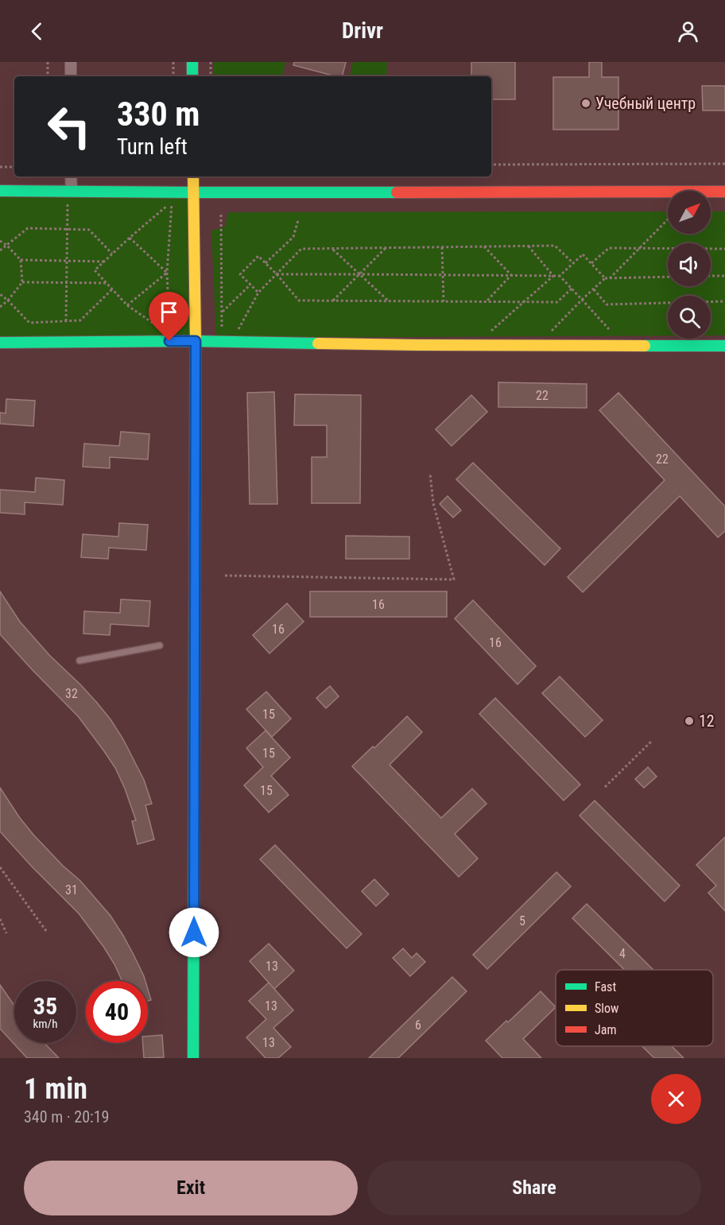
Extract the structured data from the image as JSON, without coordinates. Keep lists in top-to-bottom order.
{
  "places": ["Учебный центр", "12"],
  "house_numbers": [
    "22",
    "22",
    "16",
    "16",
    "16",
    "32",
    "15",
    "15",
    "15",
    "31",
    "5",
    "4",
    "13",
    "13",
    "6",
    "13"
  ],
  "legend": ["Fast", "Slow", "Jam"],
  "north": "top right",
  "page": {
    "header": "Drivr",
    "turn": ["330 m", "Turn left"],
    "speed": "35 km/h",
    "limit": "40",
    "heading": ["1 min", "340 m · 20:19"],
    "buttons": ["Exit", "Share"]
  }
}
